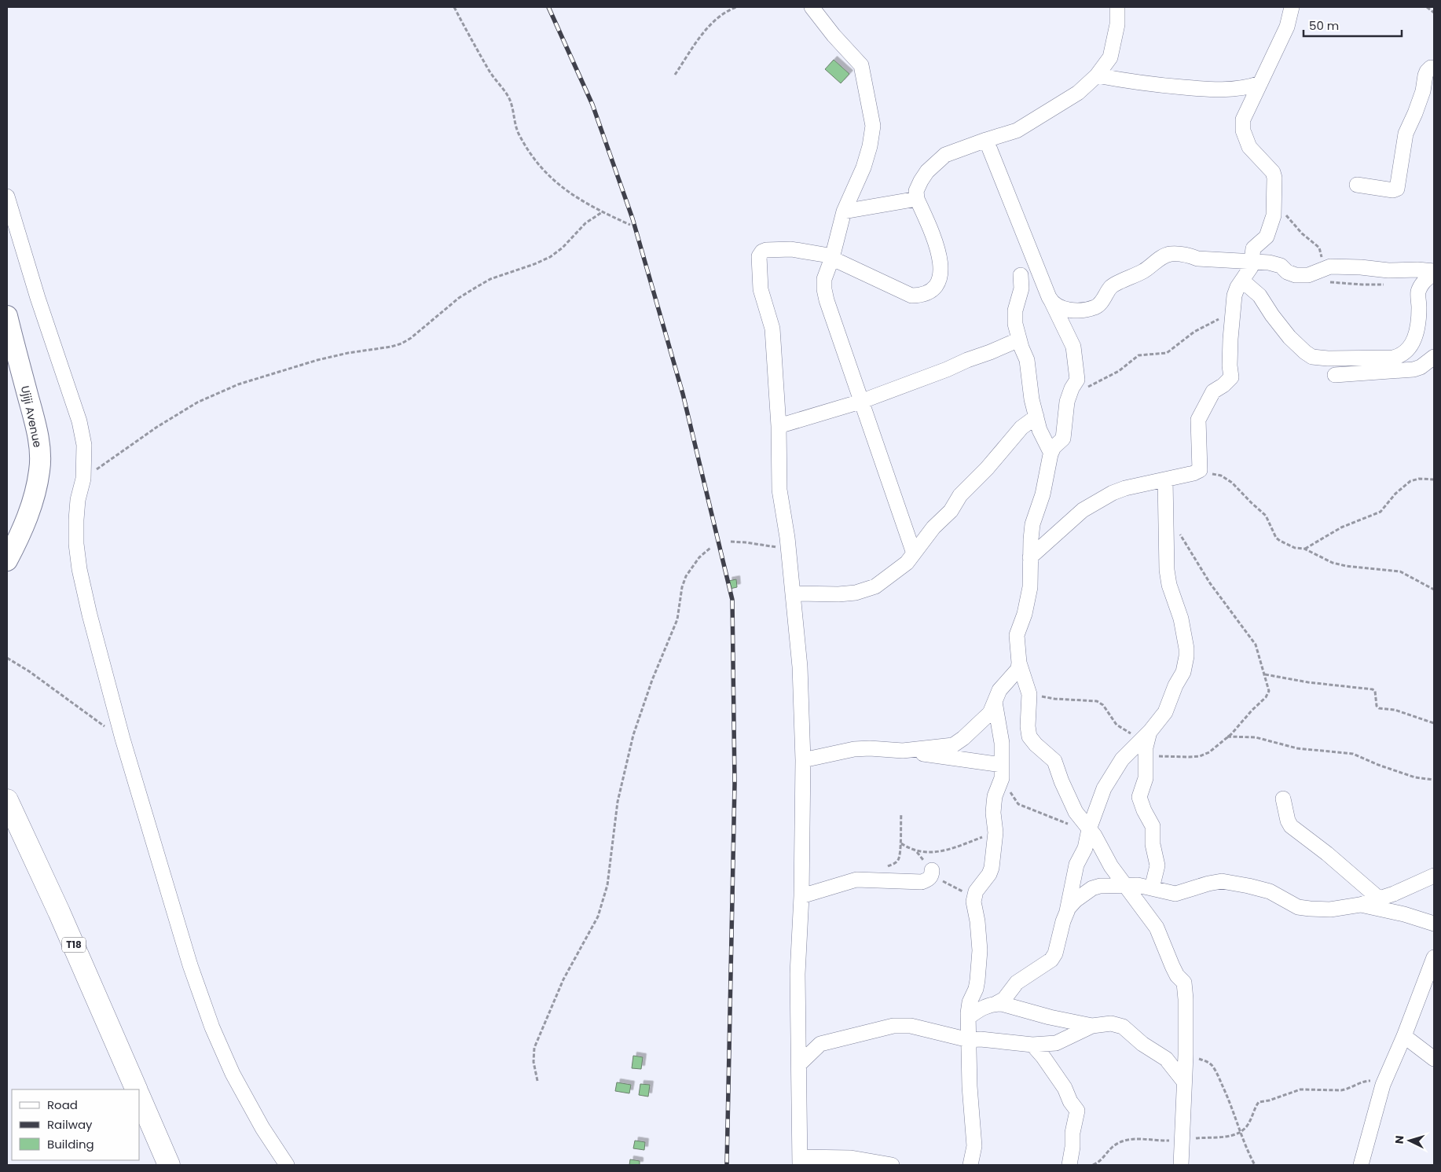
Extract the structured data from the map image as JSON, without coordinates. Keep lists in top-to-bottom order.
{
  "streets": {
    "highway": ["T18"],
    "main road": ["Ujiji Avenue"]
  },
  "legend": ["Road", "Railway", "Building"],
  "scale_bar": "50 m",
  "north": "left"
}
